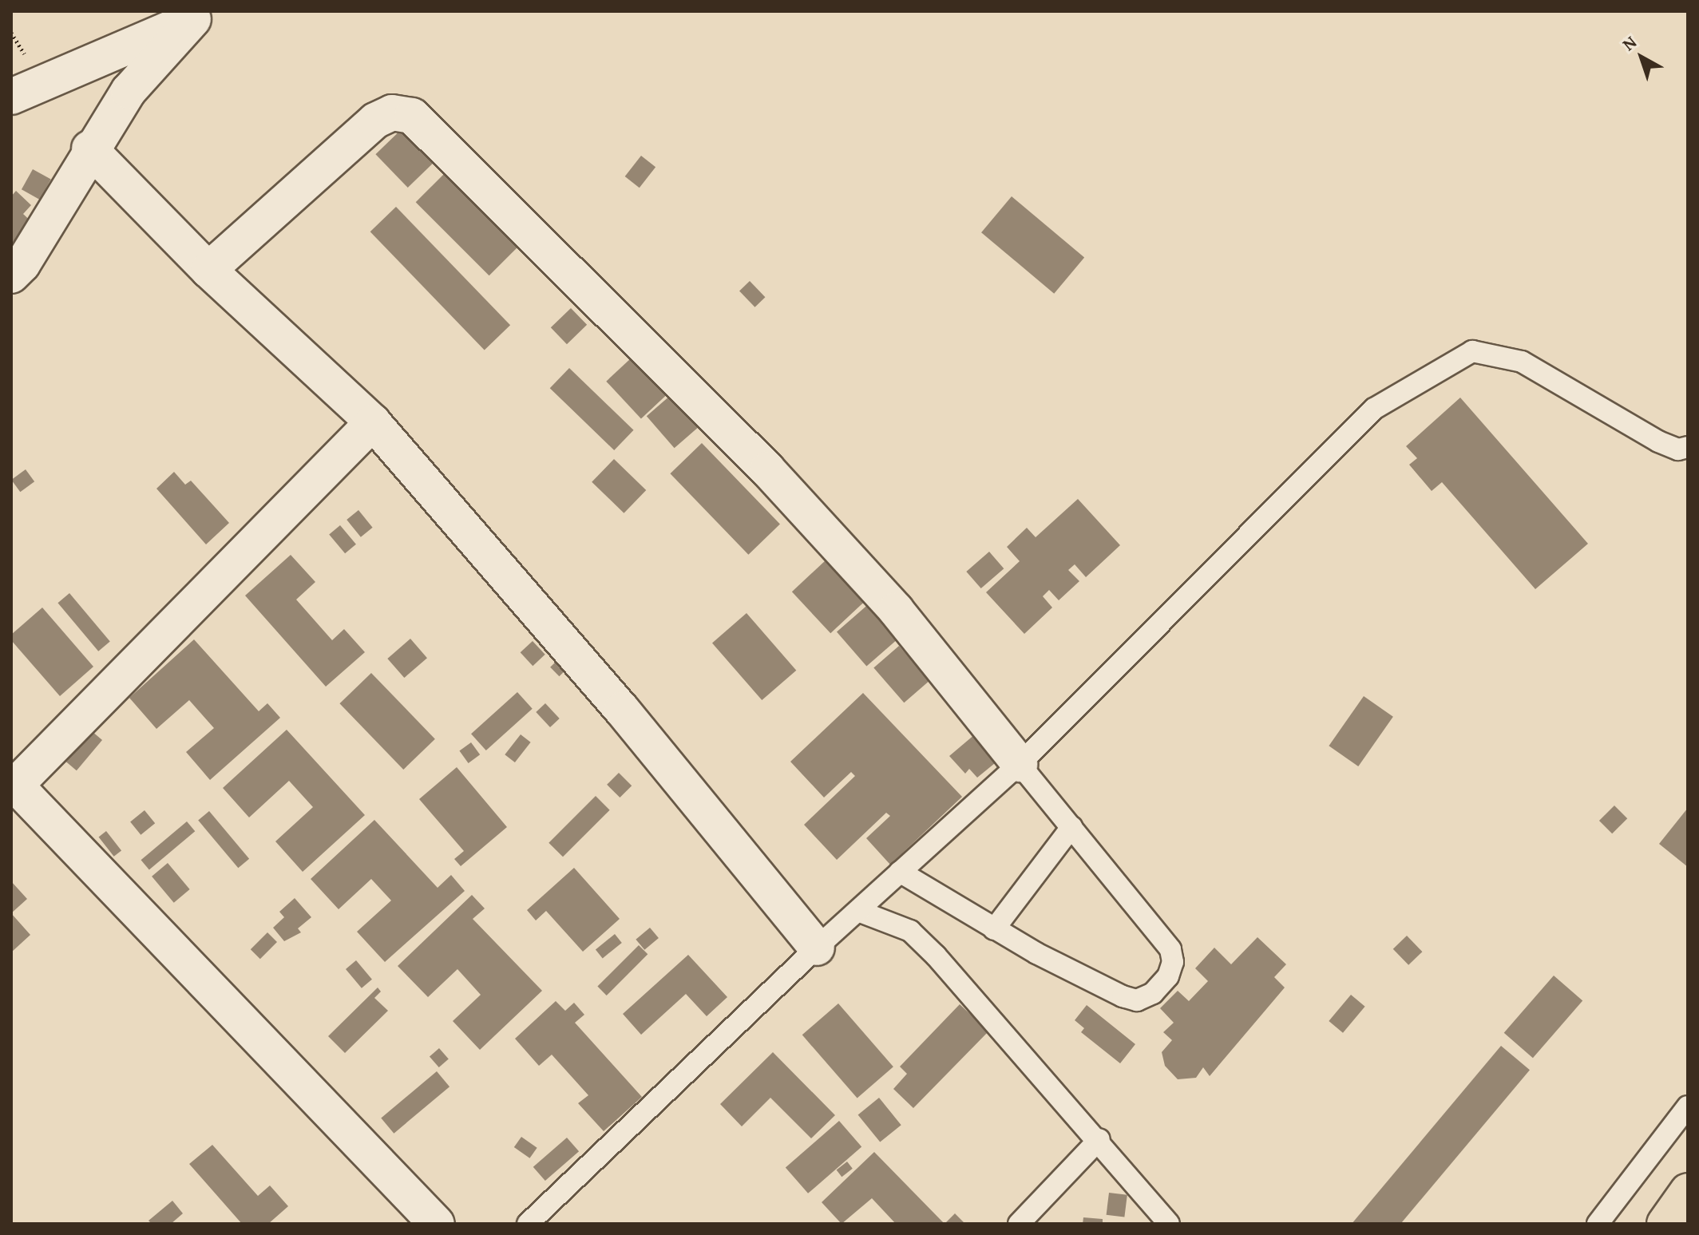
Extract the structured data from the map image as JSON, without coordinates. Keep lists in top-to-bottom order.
{
  "north": "top left"
}
